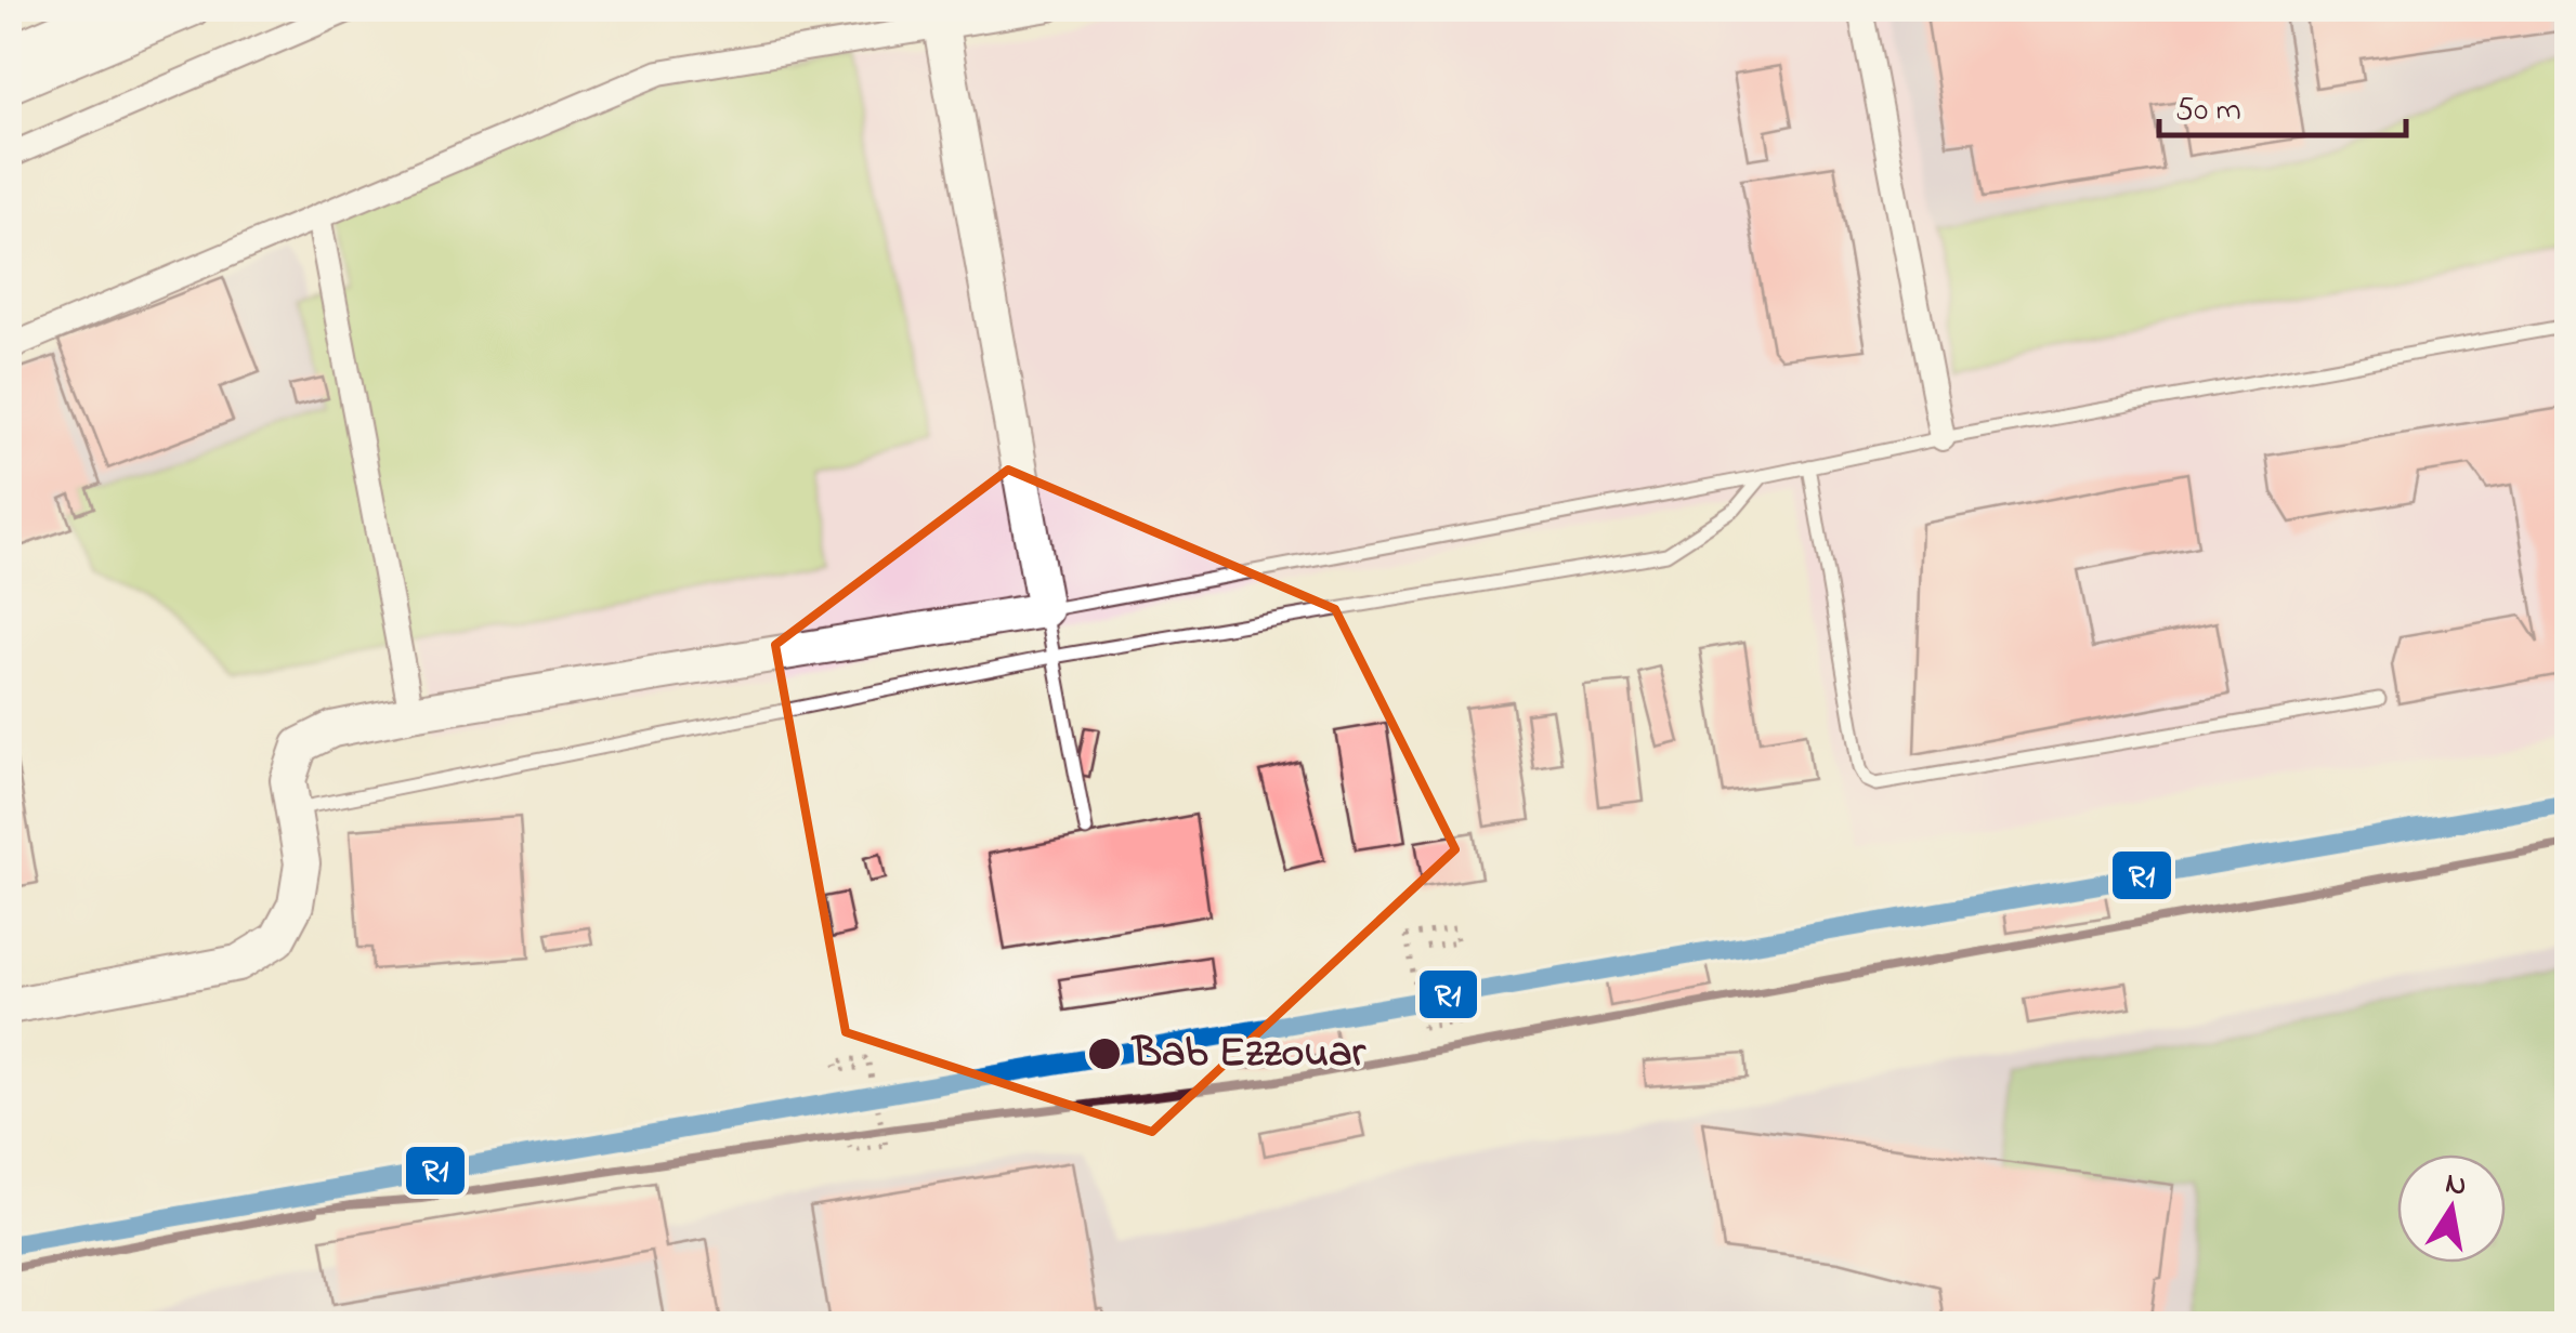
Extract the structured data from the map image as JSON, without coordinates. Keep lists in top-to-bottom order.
{
  "places": ["Bab Ezzouar"],
  "lines": ["transit line R1"],
  "scale_bar": "50 m",
  "north": "top"
}
